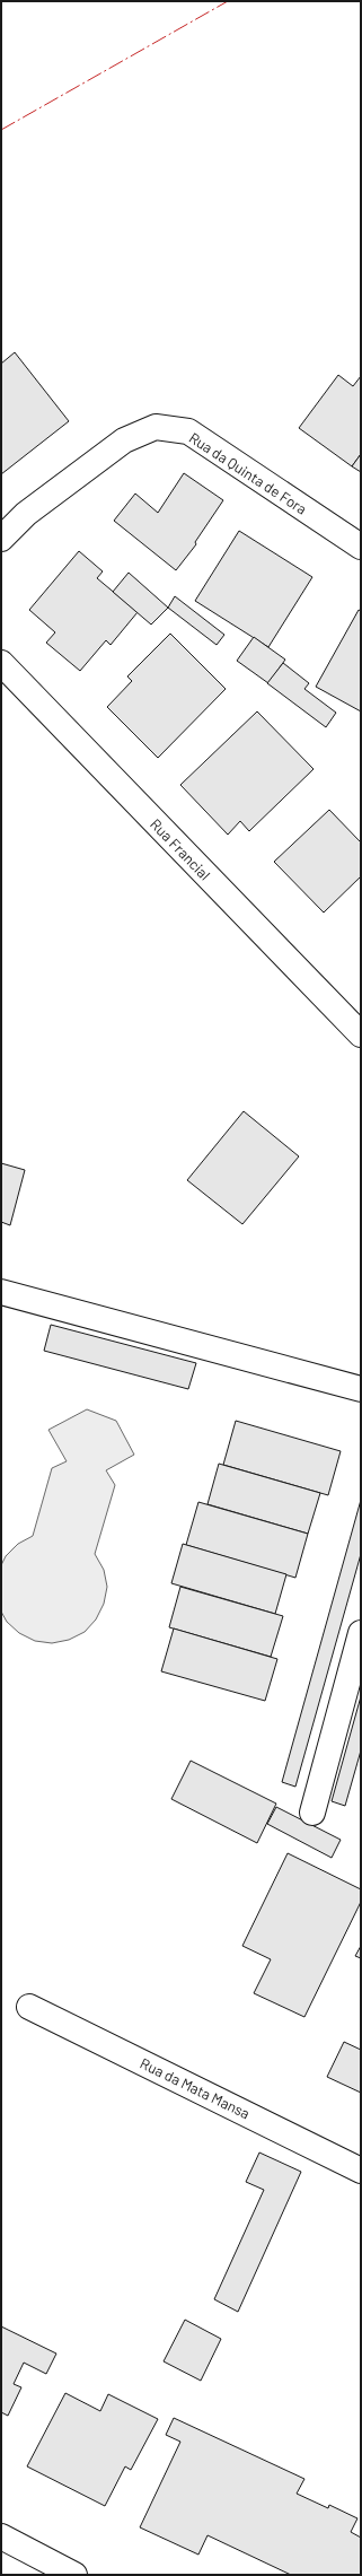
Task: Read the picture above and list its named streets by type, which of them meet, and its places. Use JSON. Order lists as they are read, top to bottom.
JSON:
{
  "streets": {
    "street": ["Rua da Quinta de Fora", "Rua Francial", "Rua da Mata Mansa"]
  }
}
